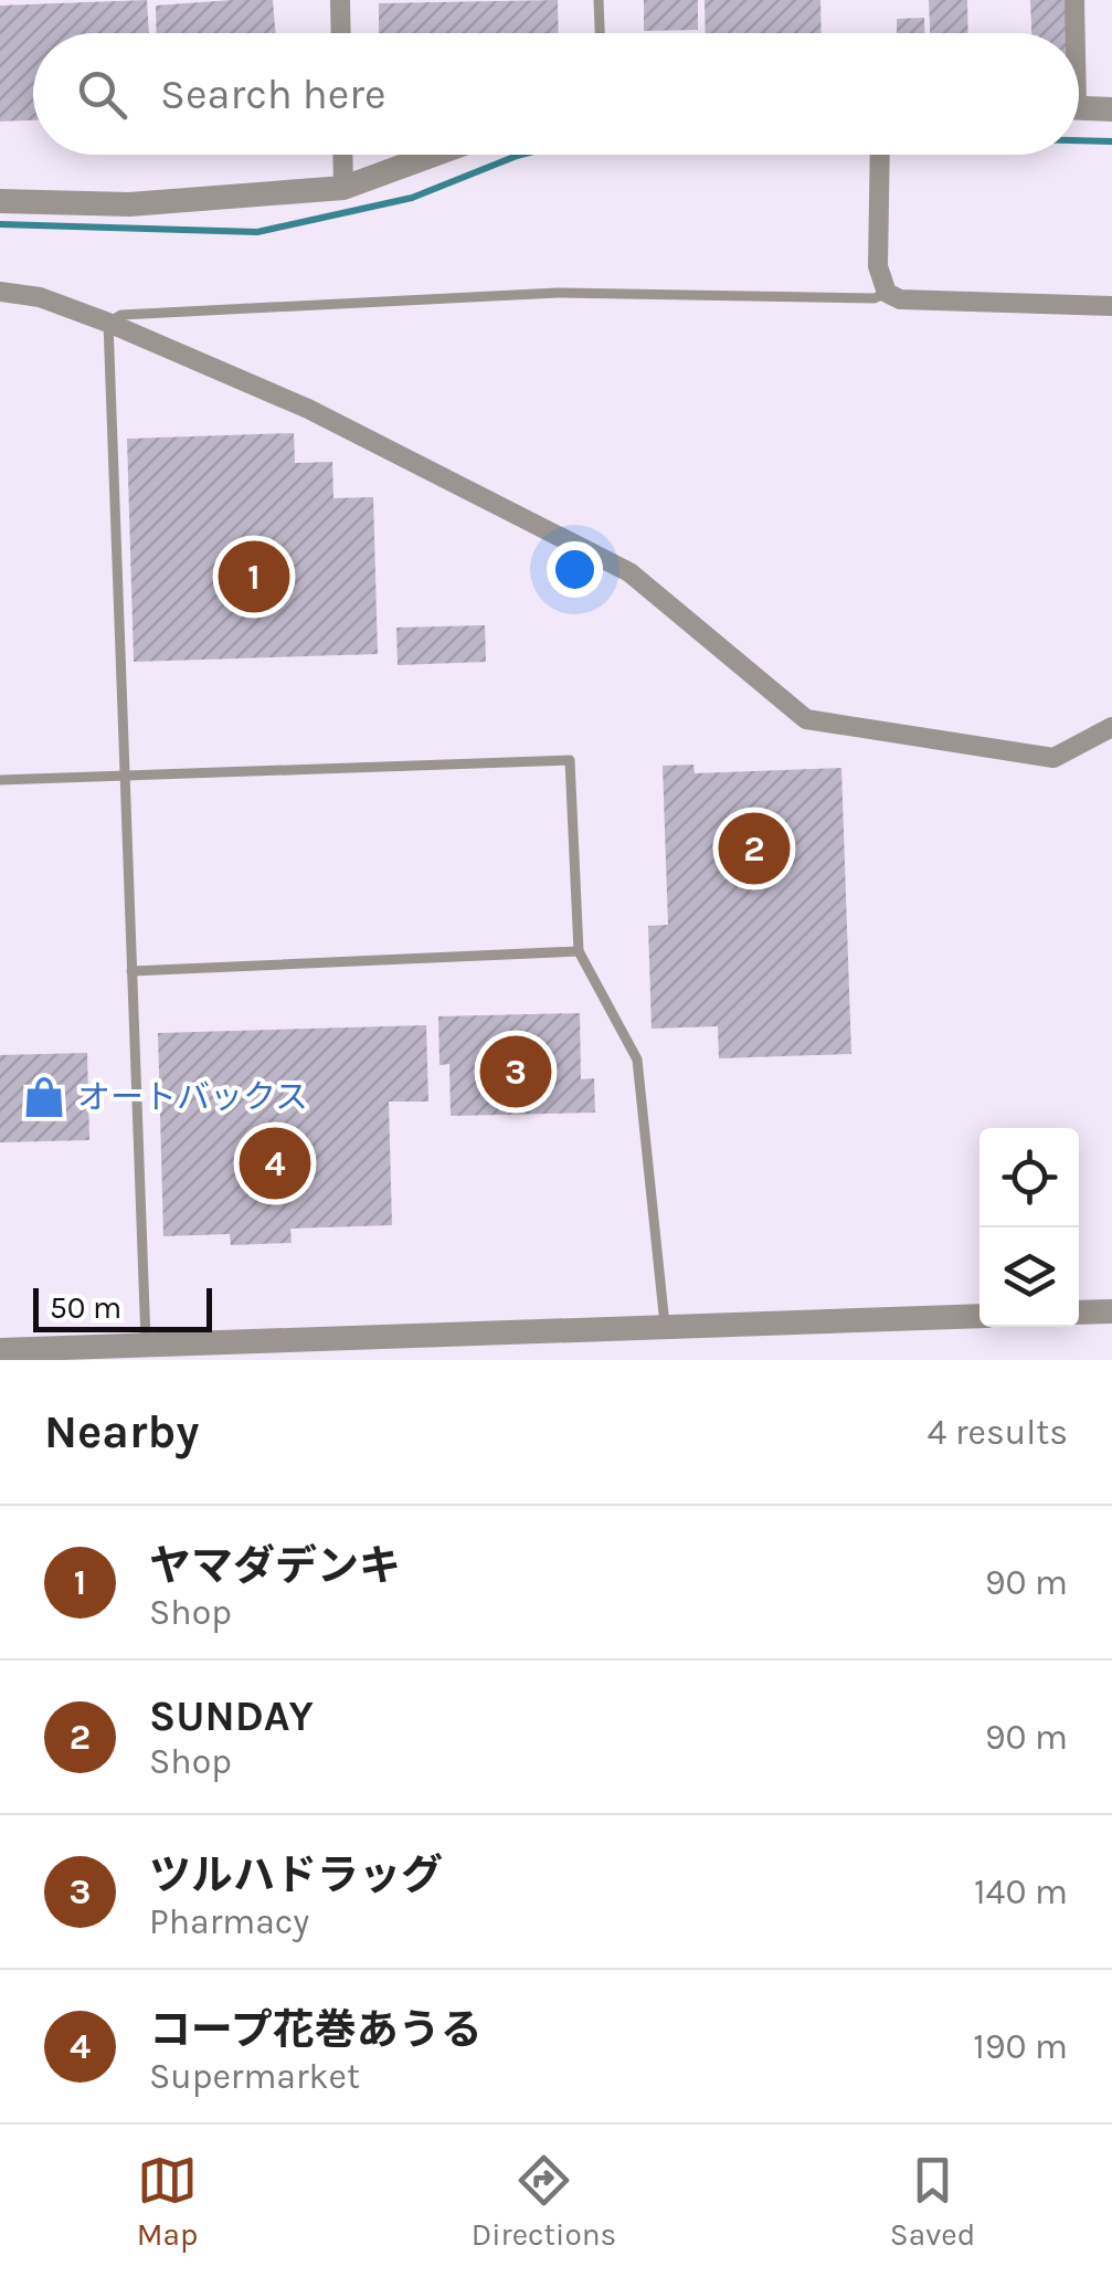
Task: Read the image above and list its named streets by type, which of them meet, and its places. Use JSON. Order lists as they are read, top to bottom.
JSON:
{
  "places": {
    "shop": ["オートバックス"]
  },
  "scale_bar": "50 m",
  "page": {
    "search": "Search here",
    "pins": [
      "1",
      "2",
      "3",
      "4"
    ],
    "scale": "50 m",
    "heading": ["Nearby", "4 results"],
    "list": [
      {
        "mark": "1",
        "name": "ヤマダデンキ",
        "note": "Shop",
        "value": "90 m"
      },
      {
        "mark": "2",
        "name": "SUNDAY",
        "note": "Shop",
        "value": "90 m"
      },
      {
        "mark": "3",
        "name": "ツルハドラッグ",
        "note": "Pharmacy",
        "value": "140 m"
      },
      {
        "mark": "4",
        "name": "コープ花巻あうる",
        "note": "Supermarket",
        "value": "190 m"
      }
    ],
    "nav": ["Map", "Directions", "Saved"]
  }
}
